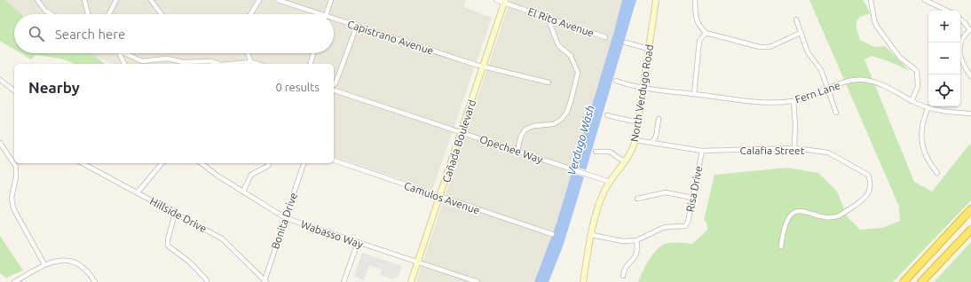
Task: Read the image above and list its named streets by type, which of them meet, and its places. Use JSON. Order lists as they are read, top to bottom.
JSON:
{
  "streets": {
    "main road": ["North Verdugo Road", "Cañada Boulevard"],
    "street": [
      "El Rito Avenue",
      "Capistrano Avenue",
      "Fern Lane",
      "Opechee Way",
      "Calafia Street",
      "Risa Drive",
      "Camulos Avenue",
      "Hillside Drive",
      "Bonita Drive",
      "Wabasso Way"
    ]
  },
  "crossings": [
    ["El Rito Avenue", "Cañada Boulevard"],
    ["Capistrano Avenue", "Cañada Boulevard"],
    ["Fern Lane", "North Verdugo Road"],
    ["North Verdugo Road", "Opechee Way"],
    ["North Verdugo Road", "Calafia Street"],
    ["Cañada Boulevard", "Opechee Way"],
    ["Cañada Boulevard", "Camulos Avenue"],
    ["Cañada Boulevard", "Wabasso Way"],
    ["Calafia Street", "Risa Drive"],
    ["Hillside Drive", "Bonita Drive"],
    ["Bonita Drive", "Wabasso Way"]
  ],
  "water": ["Verdugo Wash"],
  "page": {
    "map_buttons": ["+", "−"],
    "search": "Search here",
    "heading": ["Nearby", "0 results"]
  }
}
